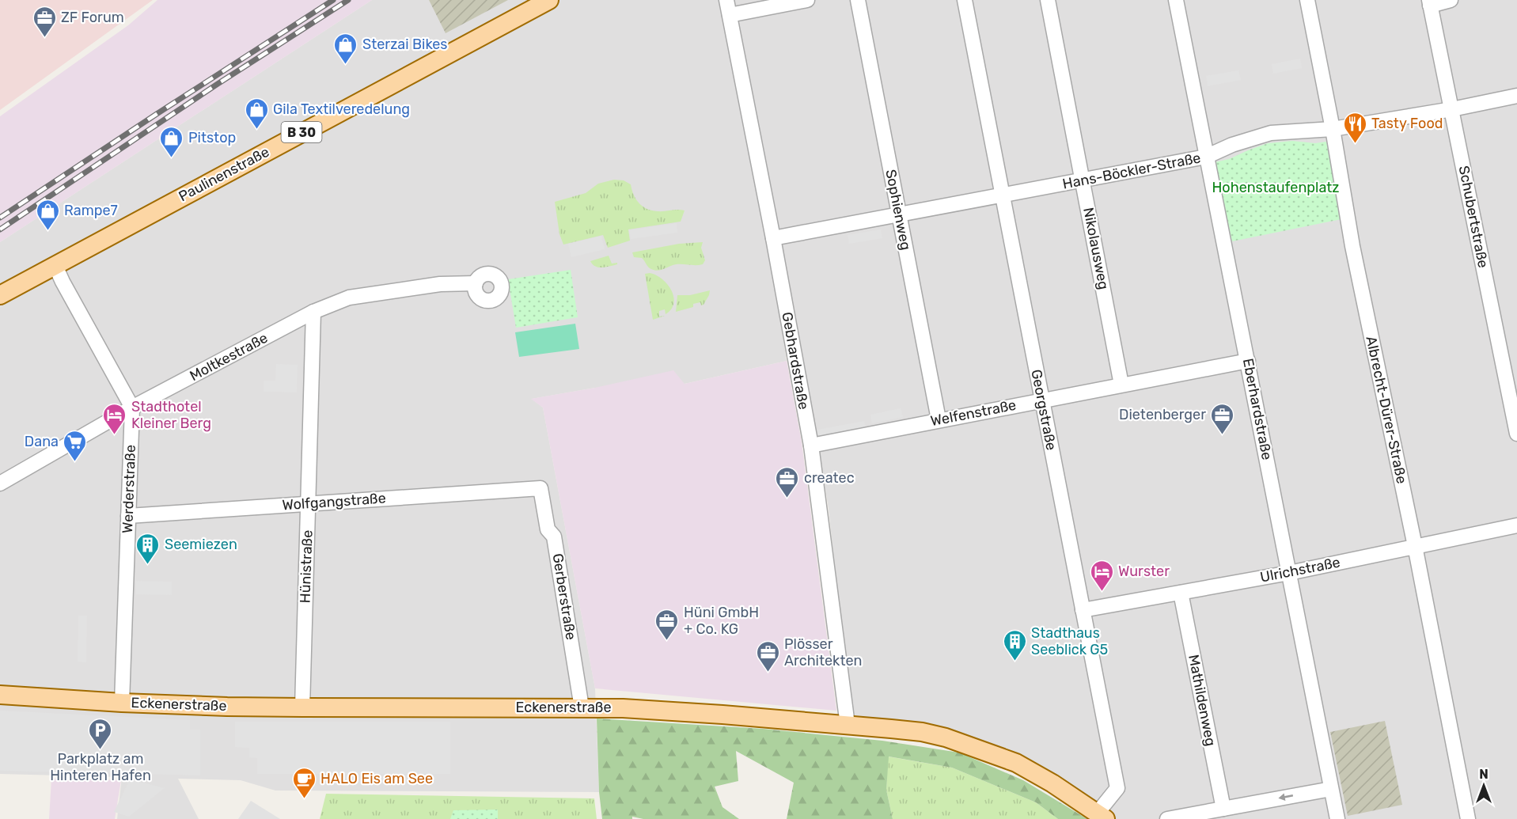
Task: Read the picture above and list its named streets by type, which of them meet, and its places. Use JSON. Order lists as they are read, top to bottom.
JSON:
{
  "streets": {
    "main road": ["B 30", "Paulinenstraße", "Eckenerstraße"],
    "street": [
      "Hans-Böckler-Straße",
      "Sophienweg",
      "Schubertstraße",
      "Nikolausweg",
      "Moltkestraße",
      "Gebhardstraße",
      "Eberhardstraße",
      "Georgstraße",
      "Albrecht-Dürer-Straße",
      "Welfenstraße",
      "Werderstraße",
      "Wolfgangstraße",
      "Hünistraße",
      "Ulrichstraße",
      "Gerberstraße",
      "Mathildenweg"
    ]
  },
  "crossings": [
    ["Hans-Böckler-Straße", "Sophienweg"],
    ["Hans-Böckler-Straße", "Schubertstraße"],
    ["Hans-Böckler-Straße", "Nikolausweg"],
    ["Hans-Böckler-Straße", "Gebhardstraße"],
    ["Hans-Böckler-Straße", "Eberhardstraße"],
    ["Hans-Böckler-Straße", "Georgstraße"],
    ["Hans-Böckler-Straße", "Albrecht-Dürer-Straße"],
    ["Sophienweg", "Welfenstraße"],
    ["Nikolausweg", "Welfenstraße"],
    ["Moltkestraße", "Werderstraße"],
    ["Moltkestraße", "Hünistraße"],
    ["Gebhardstraße", "Welfenstraße"],
    ["Gebhardstraße", "Eckenerstraße"],
    ["Eberhardstraße", "Welfenstraße"],
    ["Eberhardstraße", "Ulrichstraße"],
    ["Georgstraße", "Welfenstraße"],
    ["Georgstraße", "Ulrichstraße"],
    ["Georgstraße", "Eckenerstraße"],
    ["Albrecht-Dürer-Straße", "Ulrichstraße"],
    ["Werderstraße", "Wolfgangstraße"],
    ["Werderstraße", "Eckenerstraße"],
    ["Wolfgangstraße", "Hünistraße"],
    ["Wolfgangstraße", "Gerberstraße"],
    ["Hünistraße", "Eckenerstraße"],
    ["Ulrichstraße", "Mathildenweg"],
    ["Gerberstraße", "Eckenerstraße"]
  ],
  "parks": ["Hohenstaufenplatz"],
  "places": {
    "office": [
      "ZF Forum",
      "Dietenberger",
      "createc",
      "Hüni GmbH + Co. KG",
      "Plösser Architekten"
    ],
    "shop": [
      "Sterzai Bikes",
      "Gila Textilveredelung",
      "Pitstop",
      "Rampe7"
    ],
    "restaurant": ["Tasty Food"],
    "hotel": ["Stadthotel Kleiner Berg", "Wurster"],
    "supermarket": ["Dana"],
    "building": ["Seemiezen", "Stadthaus Seeblick G5"],
    "parking": ["Parkplatz am Hinteren Hafen"],
    "cafe": ["HALO Eis am See"]
  },
  "north": "top"
}
